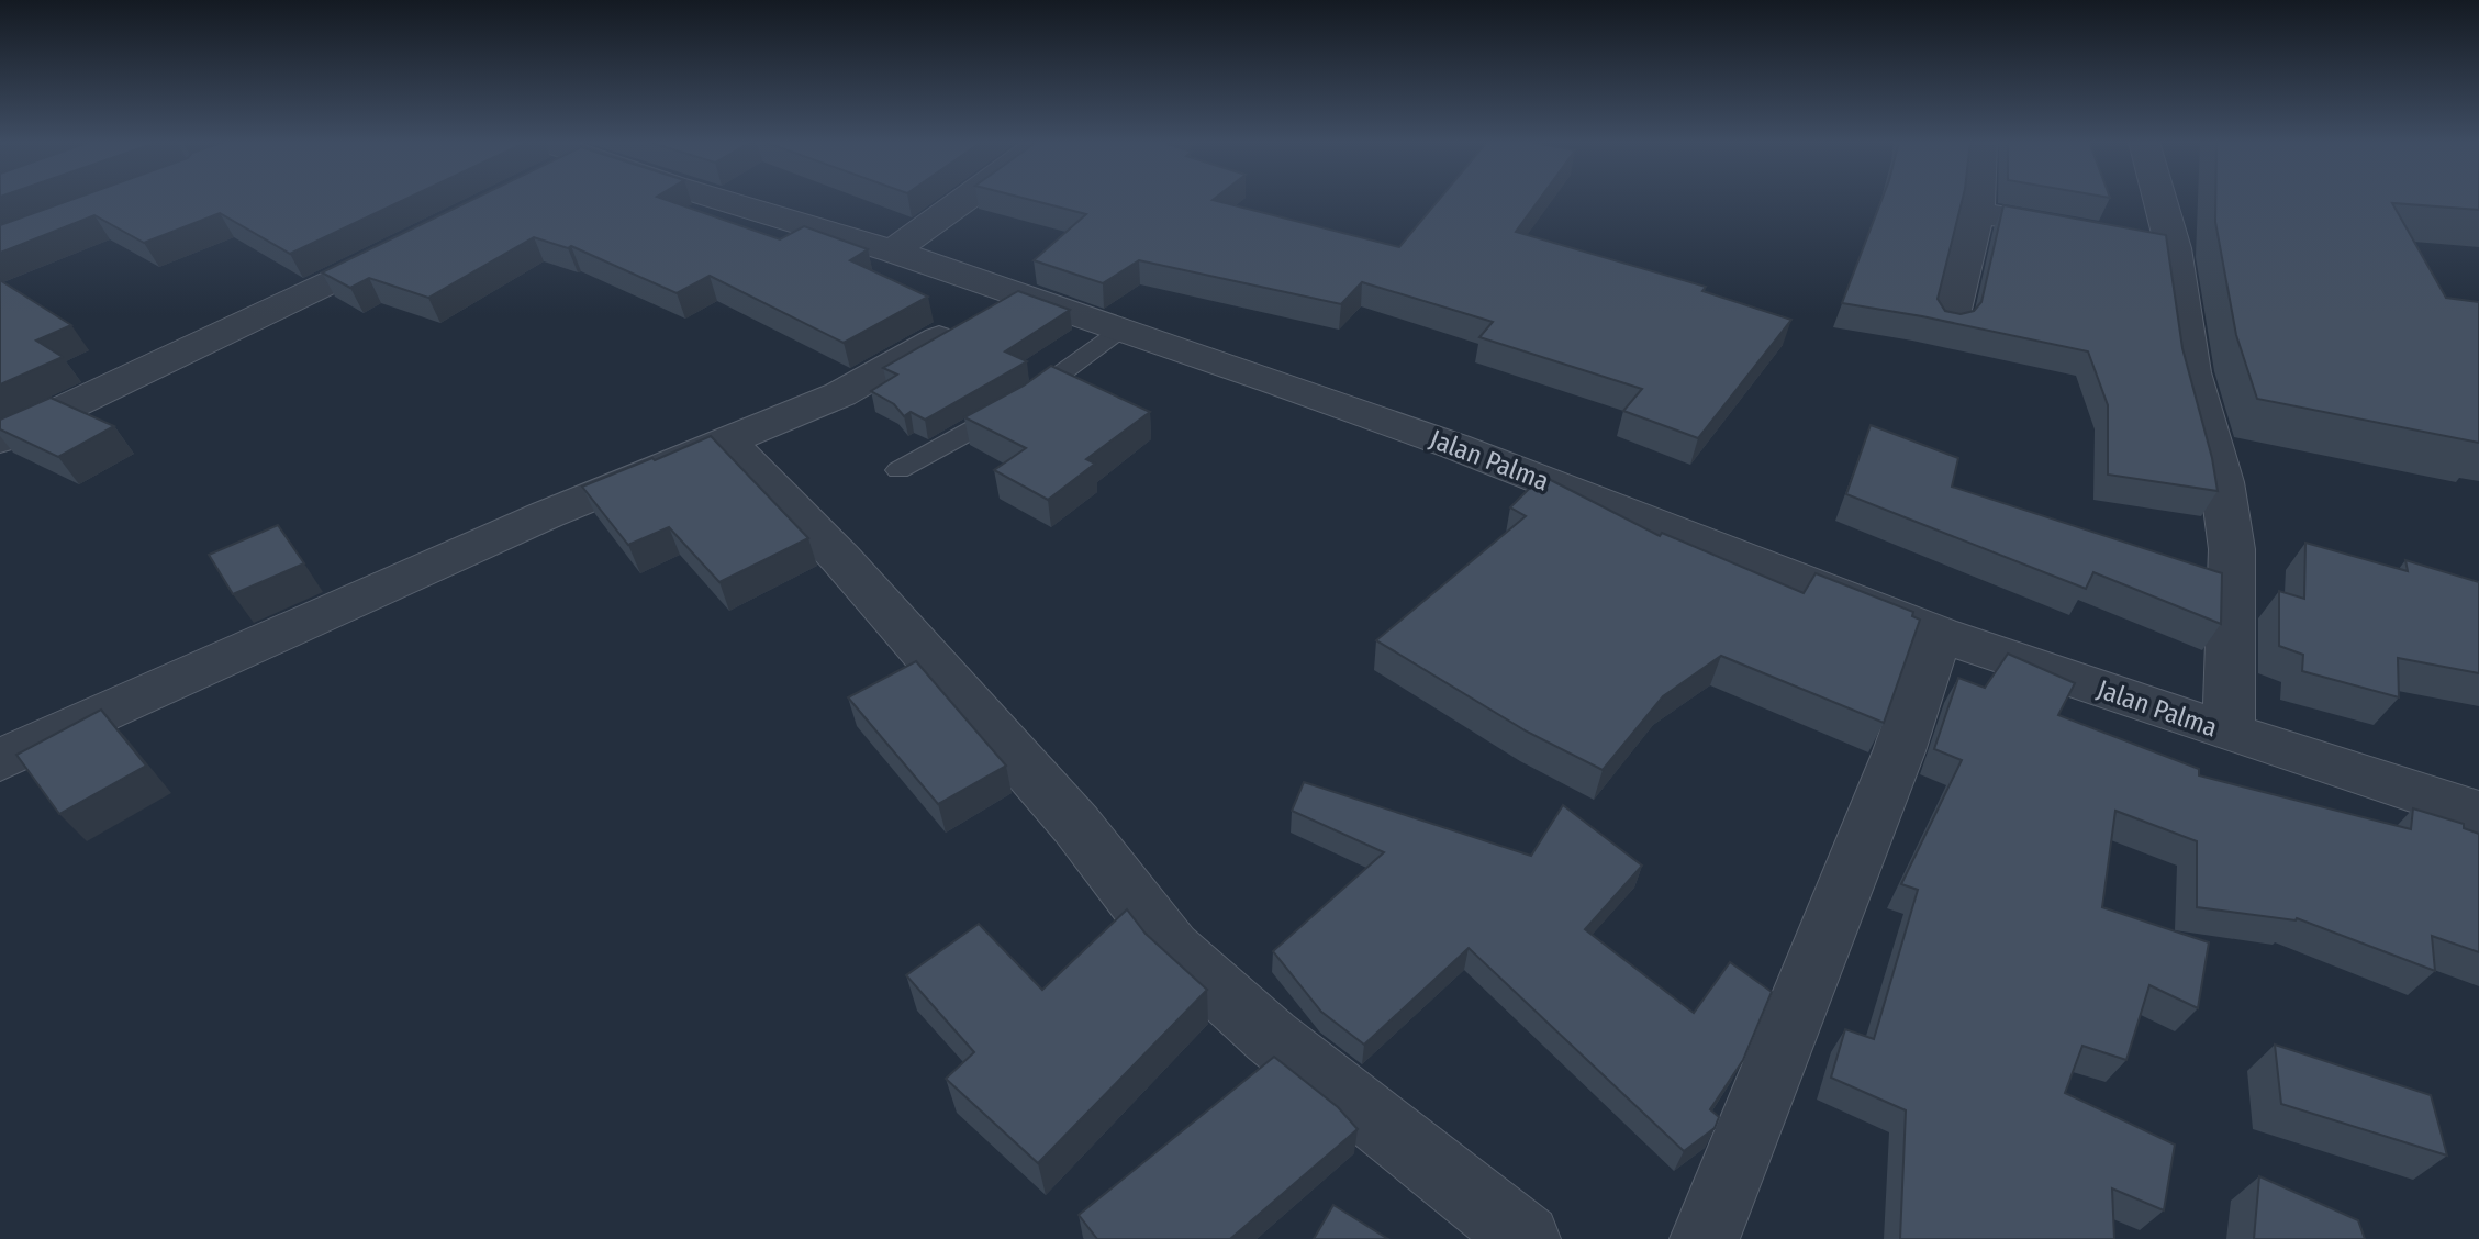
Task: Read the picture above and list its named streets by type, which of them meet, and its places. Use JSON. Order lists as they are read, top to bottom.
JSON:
{
  "streets": {
    "street": ["Jalan Palma"]
  }
}
